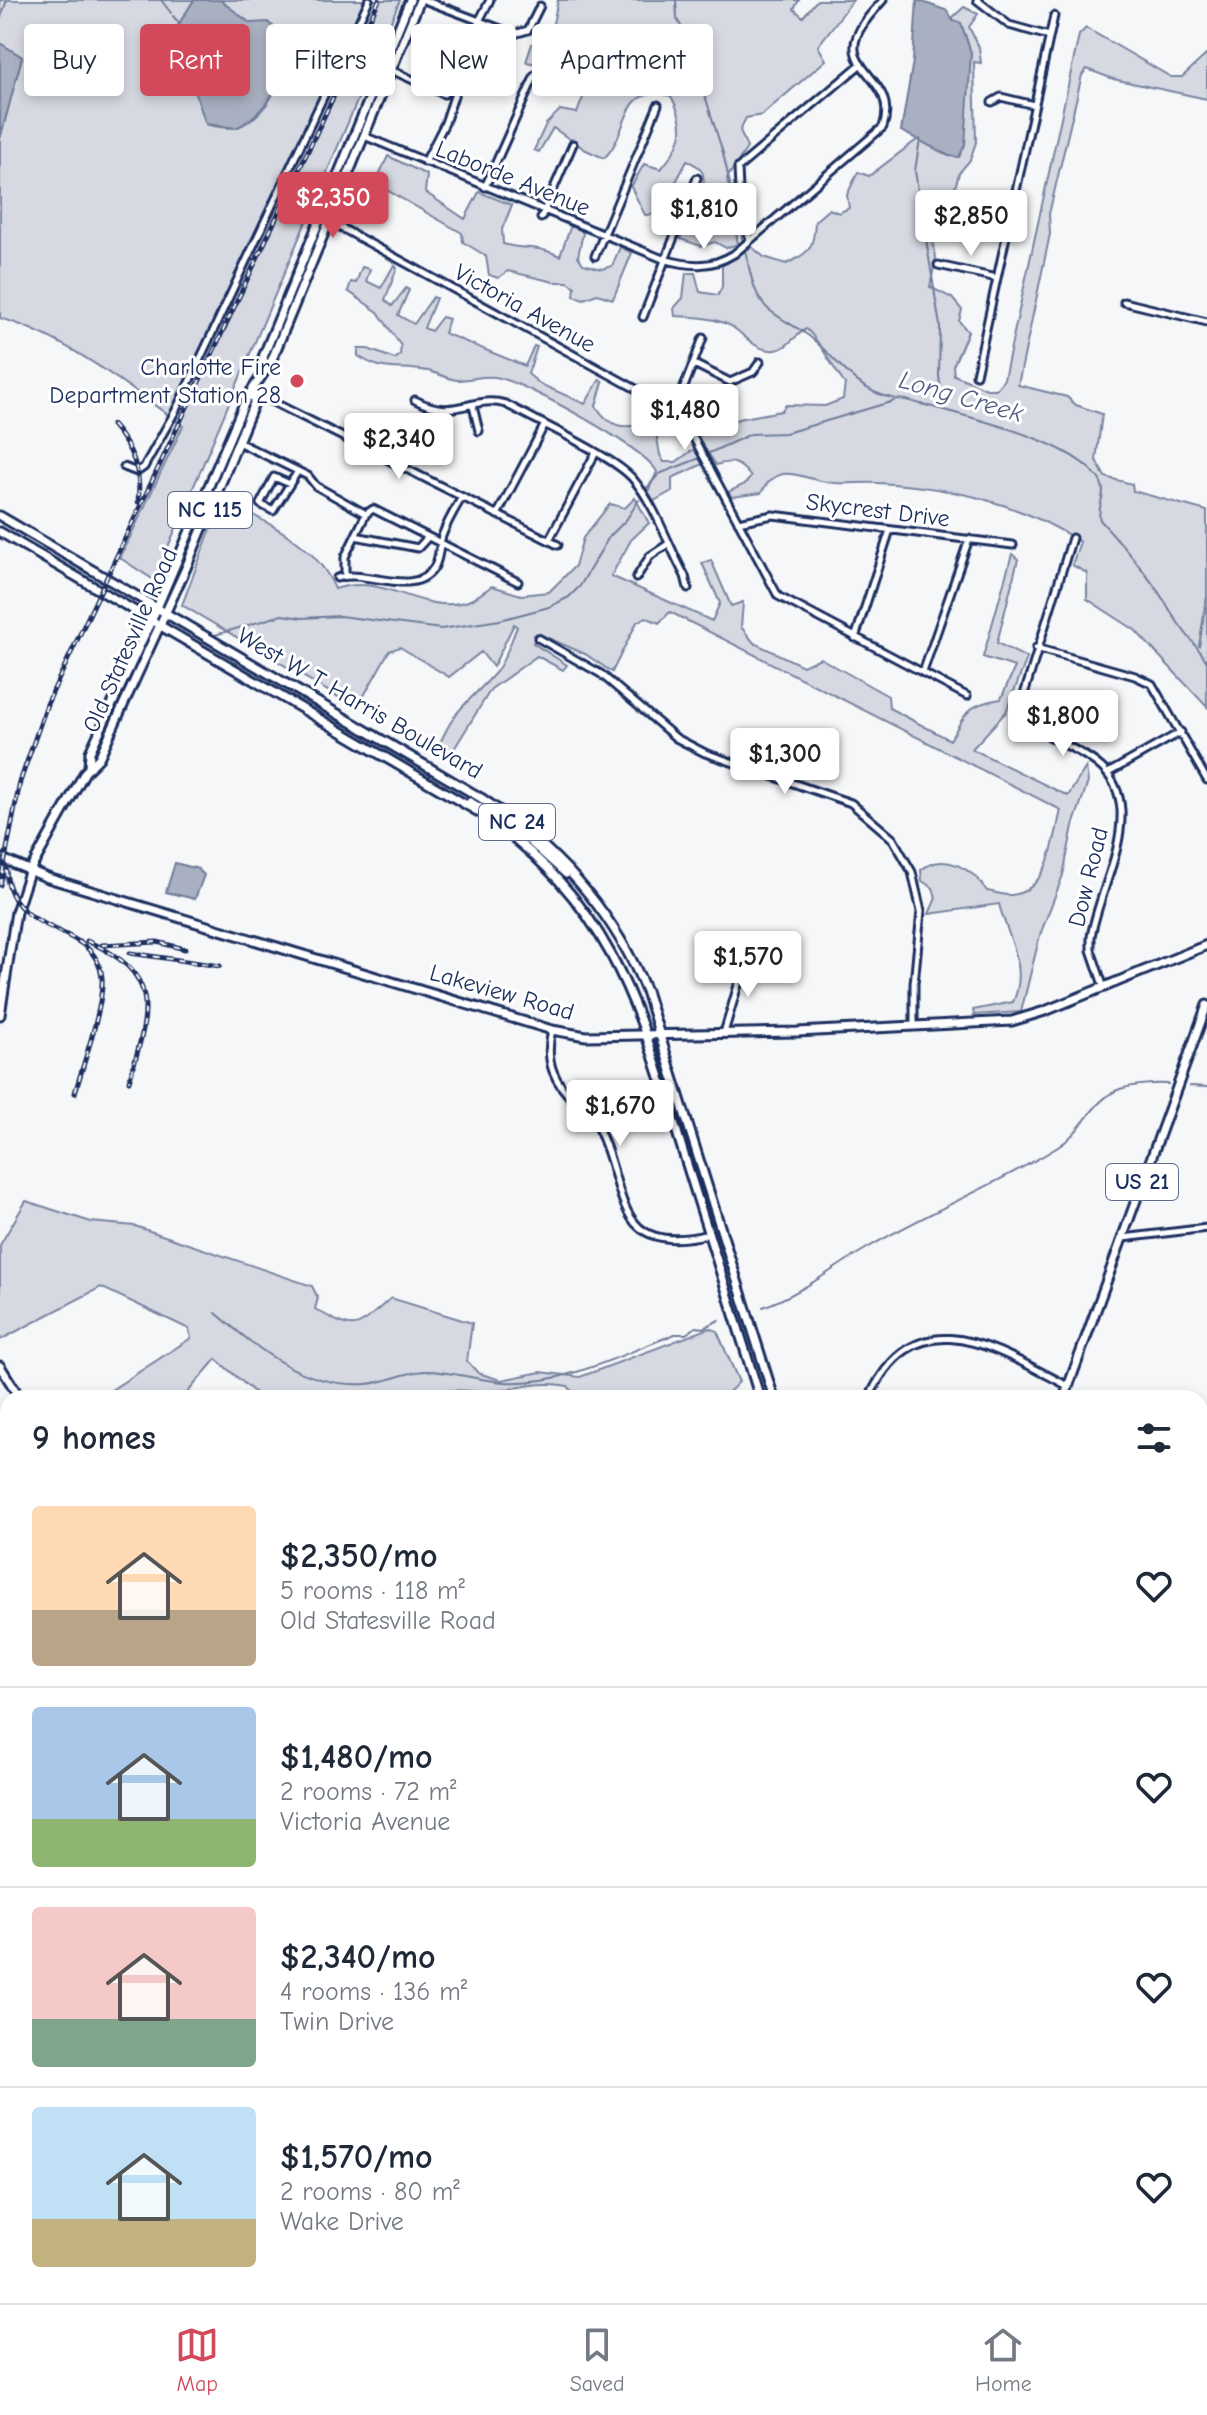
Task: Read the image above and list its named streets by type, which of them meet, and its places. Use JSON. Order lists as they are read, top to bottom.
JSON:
{
  "streets": {
    "main road": [
      "NC 115",
      "Old Statesville Road",
      "West W T Harris Boulevard",
      "NC 24",
      "Lakeview Road",
      "US 21"
    ],
    "street": [
      "Laborde Avenue",
      "Victoria Avenue",
      "Skycrest Drive",
      "Dow Road"
    ]
  },
  "crossings": [
    ["Laborde Avenue", "Old Statesville Road"],
    ["Victoria Avenue", "Skycrest Drive"],
    ["Victoria Avenue", "Old Statesville Road"],
    ["Old Statesville Road", "West W T Harris Boulevard"],
    ["Old Statesville Road", "Lakeview Road"],
    ["West W T Harris Boulevard", "Lakeview Road"],
    ["Dow Road", "Lakeview Road"]
  ],
  "water": ["Long Creek"],
  "places": ["Charlotte Fire Department Station 28"],
  "page": {
    "chip": [
      "Buy",
      "Rent",
      "Filters",
      "New",
      "Apartment"
    ],
    "price": [
      "$2,350",
      "$1,810",
      "$2,850",
      "$1,480",
      "$2,340",
      "$1,800",
      "$1,300",
      "$1,570",
      "$1,670"
    ],
    "heading": "9 homes",
    "list": [
      {
        "name": "$2,350/mo",
        "note": "5 rooms · 118 m² · Old Statesville Road"
      },
      {
        "name": "$1,480/mo",
        "note": "2 rooms · 72 m² · Victoria Avenue"
      },
      {
        "name": "$2,340/mo",
        "note": "4 rooms · 136 m² · Twin Drive"
      },
      {
        "name": "$1,570/mo",
        "note": "2 rooms · 80 m² · Wake Drive"
      }
    ],
    "tabs": ["Map", "Saved", "Home"]
  }
}
